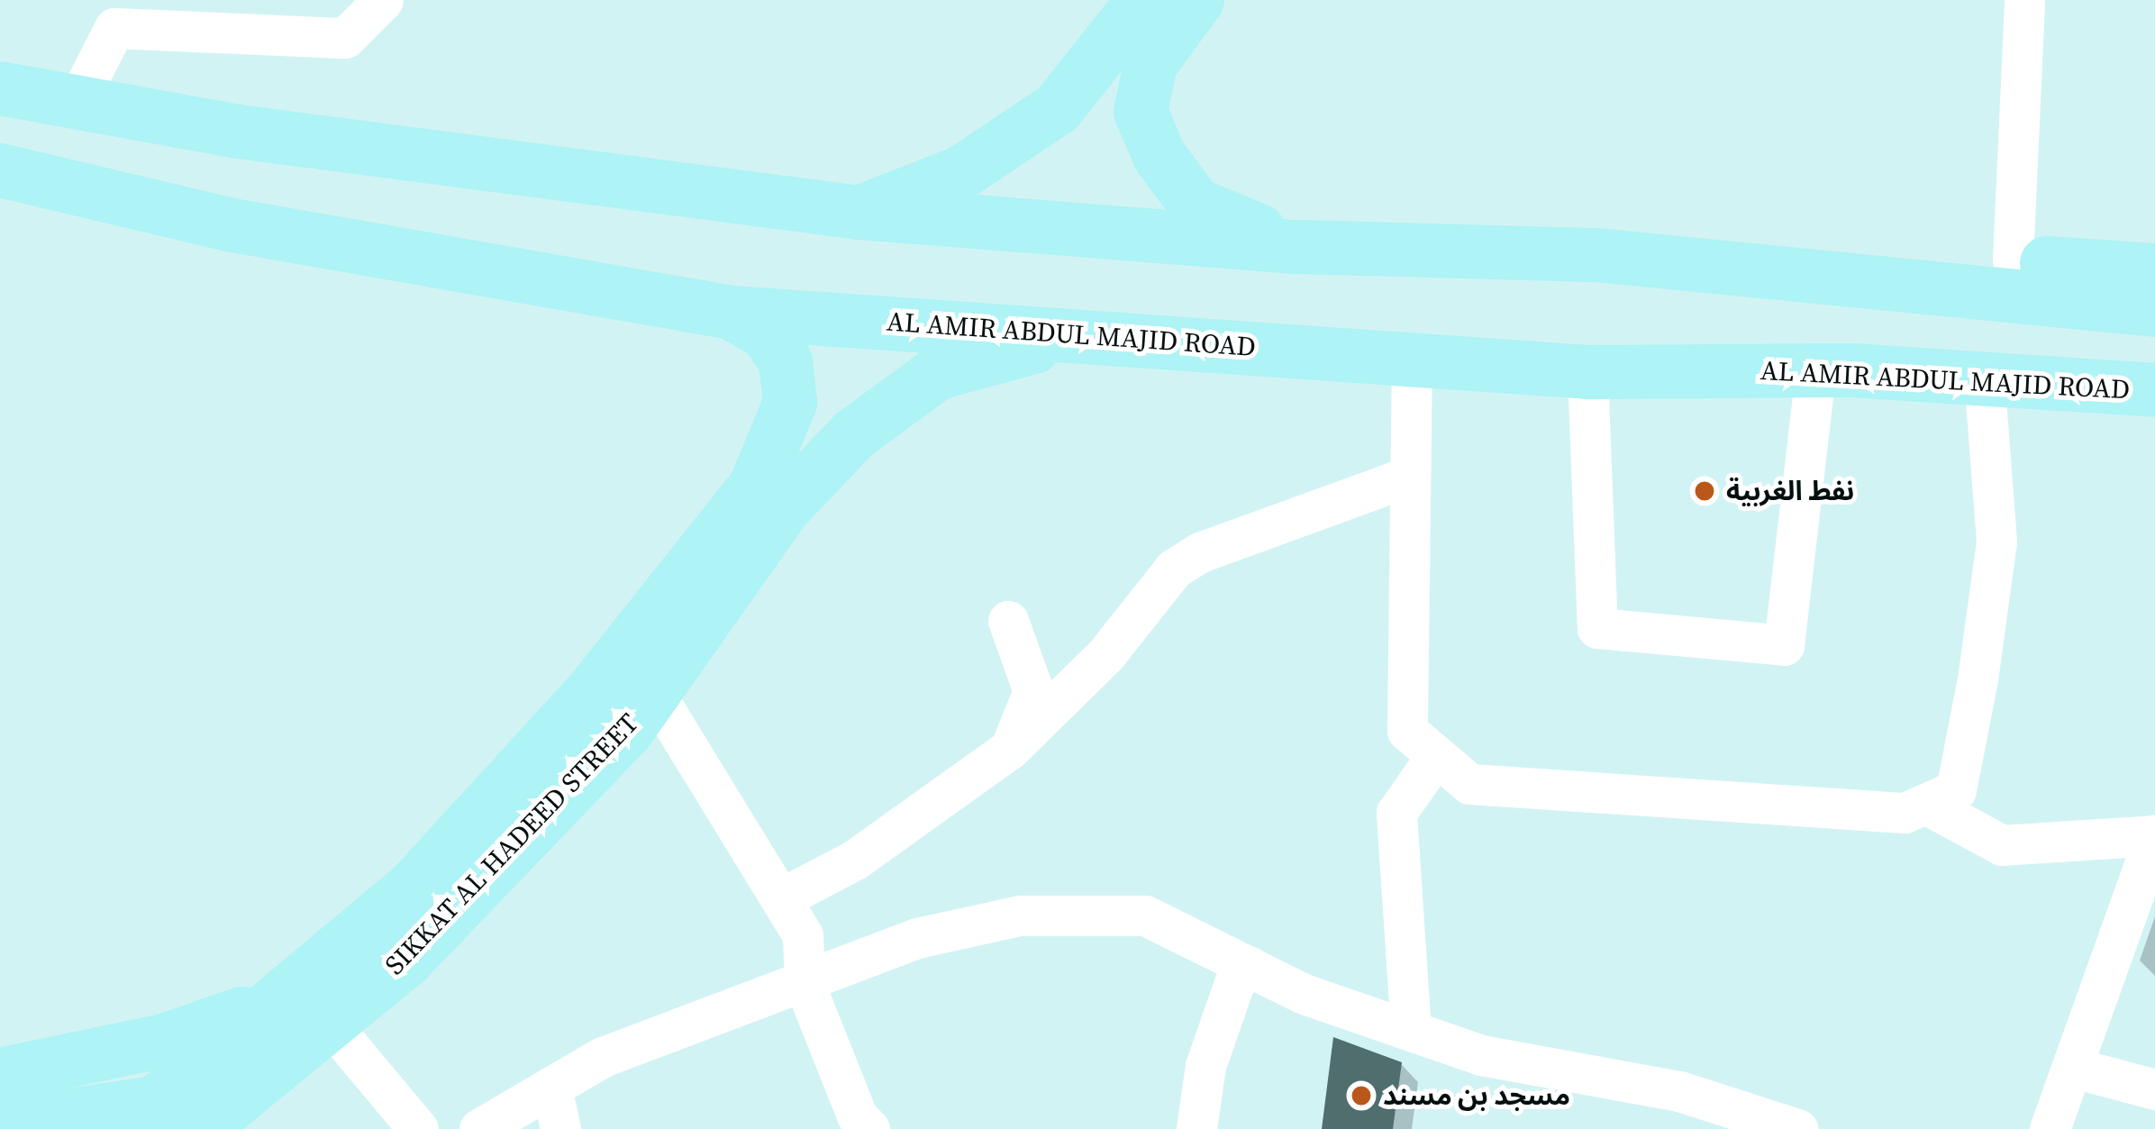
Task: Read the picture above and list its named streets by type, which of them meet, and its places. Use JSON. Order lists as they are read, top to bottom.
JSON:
{
  "streets": {
    "main road": ["AL AMIR ABDUL MAJID ROAD", "SIKKAT AL HADEED STREET"]
  },
  "crossings": [
    ["AL AMIR ABDUL MAJID ROAD", "SIKKAT AL HADEED STREET"]
  ],
  "places": ["نفط الغربية", "مسجد بن مسند"]
}
